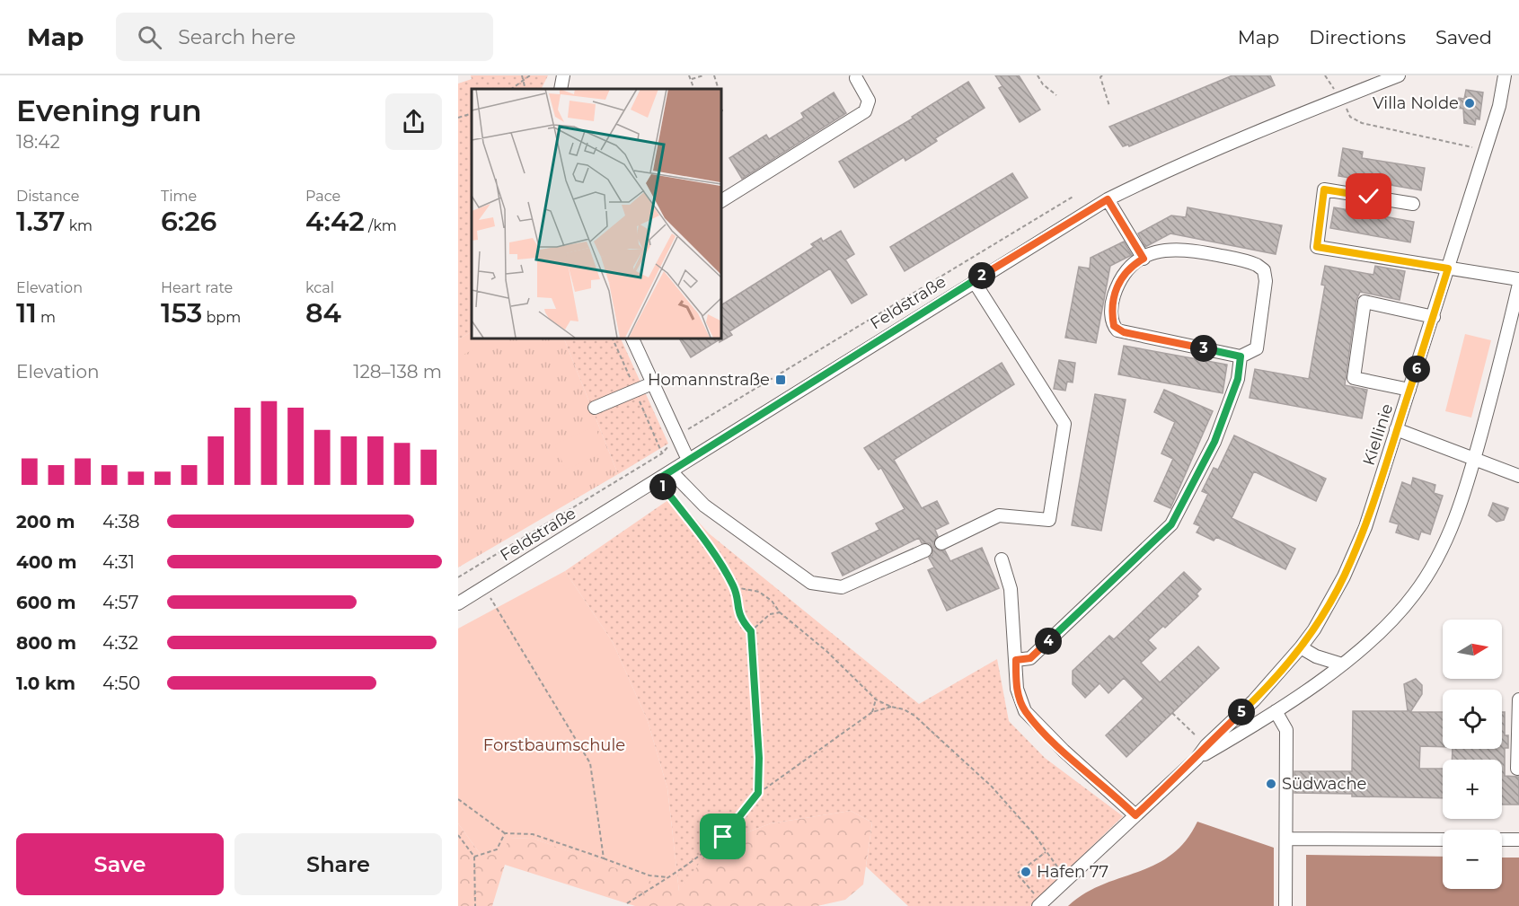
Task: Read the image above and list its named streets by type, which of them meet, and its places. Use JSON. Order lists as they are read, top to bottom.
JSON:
{
  "streets": {
    "street": ["Feldstraße", "Kiellinie"]
  },
  "parks": ["Forstbaumschule"],
  "places": {
    "other": ["Villa Nolde", "Südwache", "Hafen 77"],
    "transit": ["Homannstraße"]
  },
  "north": "right",
  "page": {
    "header": "Map",
    "search": "Search here",
    "nav": ["Map", "Directions", "Saved"],
    "heading": ["Evening run", "18:42"],
    "stats": [
      ["Distance", "1.37 km"],
      ["Time", "6:26"],
      ["Pace", "4:42 /km"],
      ["Elevation", "11 m"],
      ["Heart rate", "153 bpm"],
      ["kcal", "84"]
    ],
    "pins": [
      "2",
      "3",
      "6",
      "1",
      "4",
      "5"
    ],
    "chart": ["Elevation", "128–138 m"],
    "list": [
      {
        "name": "200 m",
        "note": "4:38"
      },
      {
        "name": "400 m",
        "note": "4:31"
      },
      {
        "name": "600 m",
        "note": "4:57"
      },
      {
        "name": "800 m",
        "note": "4:32"
      },
      {
        "name": "1.0 km",
        "note": "4:50"
      }
    ],
    "map_buttons": ["+", "−"],
    "buttons": ["Save", "Share"]
  }
}
